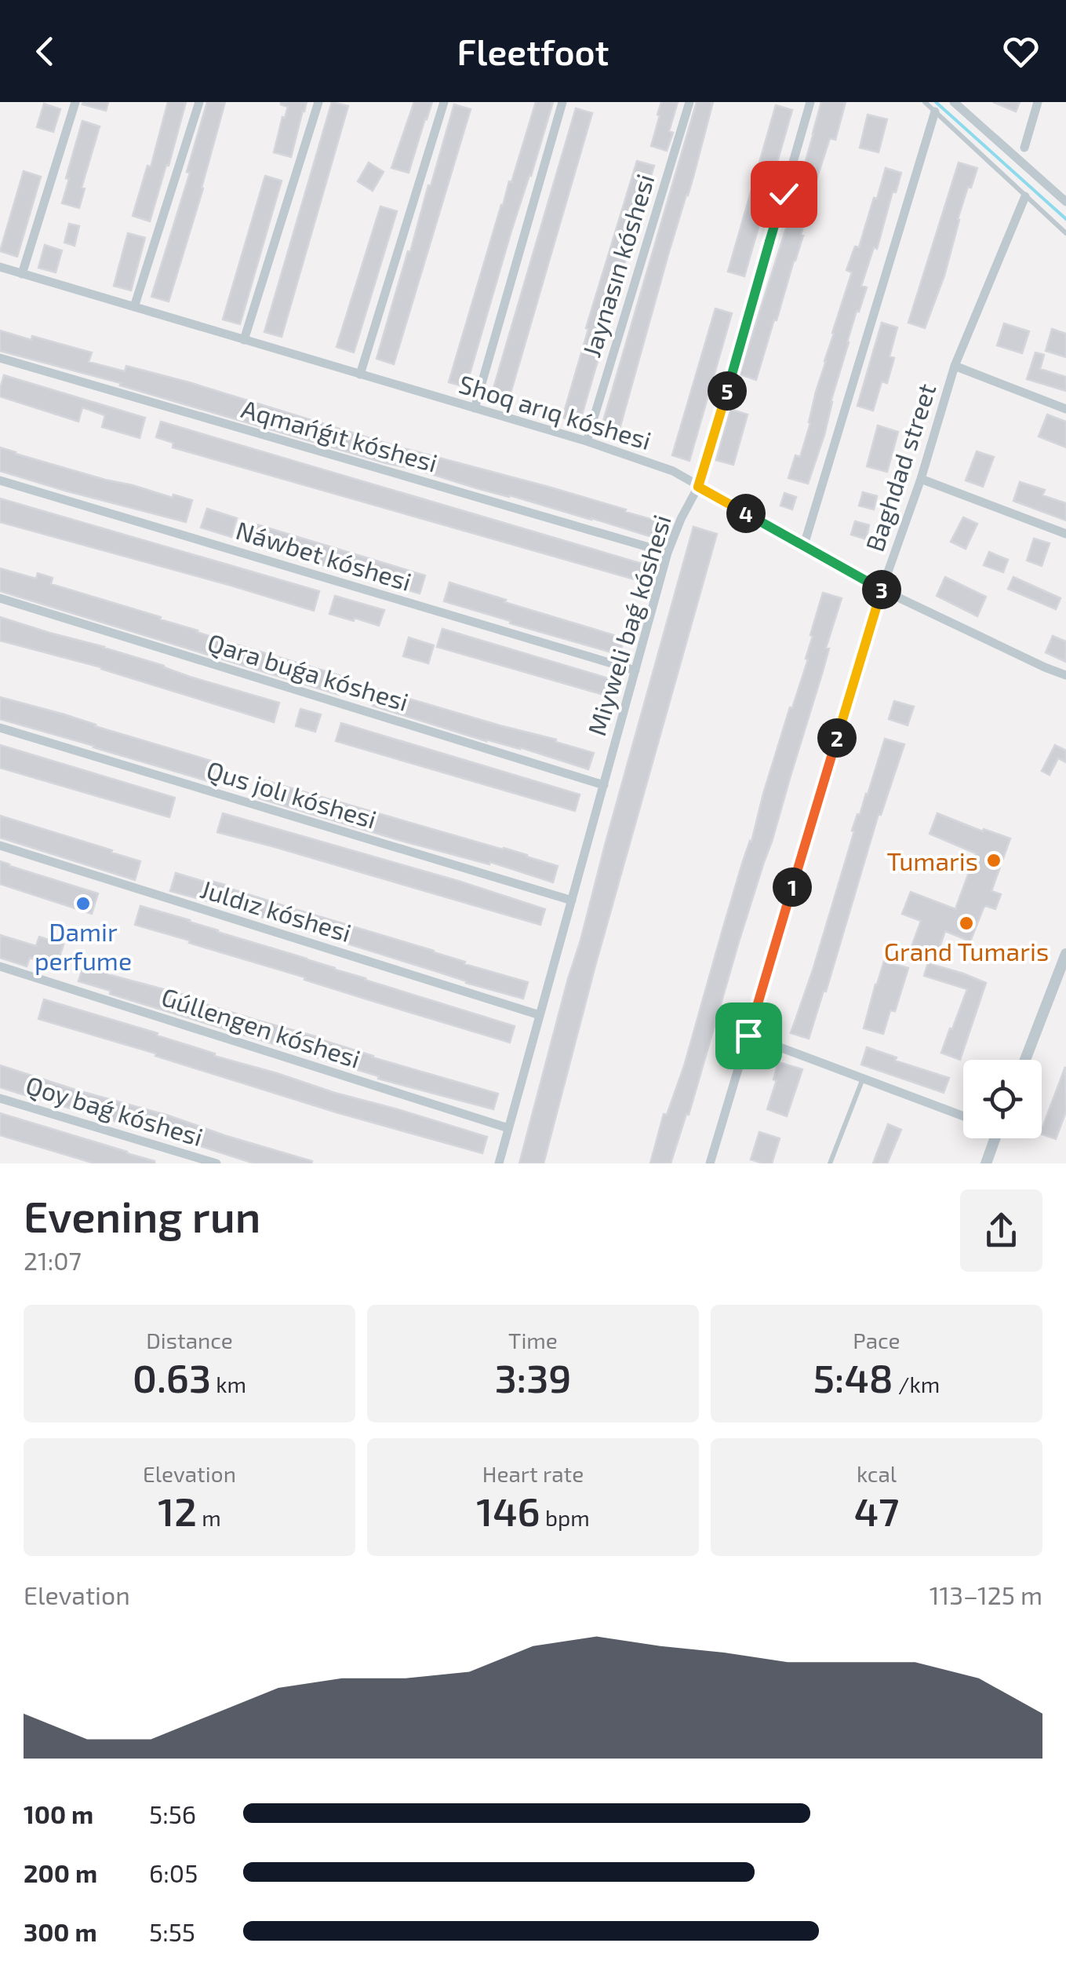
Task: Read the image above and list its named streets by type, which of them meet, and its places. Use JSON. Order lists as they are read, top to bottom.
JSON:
{
  "streets": {
    "street": [
      "Jaynasın kóshesi",
      "Shoq arıq kóshesi",
      "Aqmańǵıt kóshesi",
      "Baghdad street",
      "Náwbet kóshesi",
      "Miyweli baǵ kóshesi",
      "Qara buǵa kóshesi",
      "Qus jolı kóshesi",
      "Juldız kóshesi",
      "Gúllengen kóshesi",
      "Qoy baǵ kóshesi"
    ]
  },
  "crossings": [
    ["Jaynasın kóshesi", "Shoq arıq kóshesi"],
    ["Shoq arıq kóshesi", "Baghdad street"],
    ["Shoq arıq kóshesi", "Miyweli baǵ kóshesi"],
    ["Aqmańǵıt kóshesi", "Miyweli baǵ kóshesi"],
    ["Náwbet kóshesi", "Miyweli baǵ kóshesi"],
    ["Miyweli baǵ kóshesi", "Qara buǵa kóshesi"],
    ["Miyweli baǵ kóshesi", "Qus jolı kóshesi"],
    ["Miyweli baǵ kóshesi", "Juldız kóshesi"],
    ["Miyweli baǵ kóshesi", "Gúllengen kóshesi"]
  ],
  "places": ["Tumaris", "Damir perfume", "Grand Tumaris"],
  "page": {
    "header": "Fleetfoot",
    "pins": [
      "5",
      "4",
      "3",
      "2",
      "1"
    ],
    "heading": ["Evening run", "21:07"],
    "stats": [
      ["Distance", "0.63 km"],
      ["Time", "3:39"],
      ["Pace", "5:48 /km"],
      ["Elevation", "12 m"],
      ["Heart rate", "146 bpm"],
      ["kcal", "47"]
    ],
    "chart": ["Elevation", "113–125 m"],
    "list": [
      {
        "name": "100 m",
        "note": "5:56"
      },
      {
        "name": "200 m",
        "note": "6:05"
      },
      {
        "name": "300 m",
        "note": "5:55"
      }
    ]
  }
}
